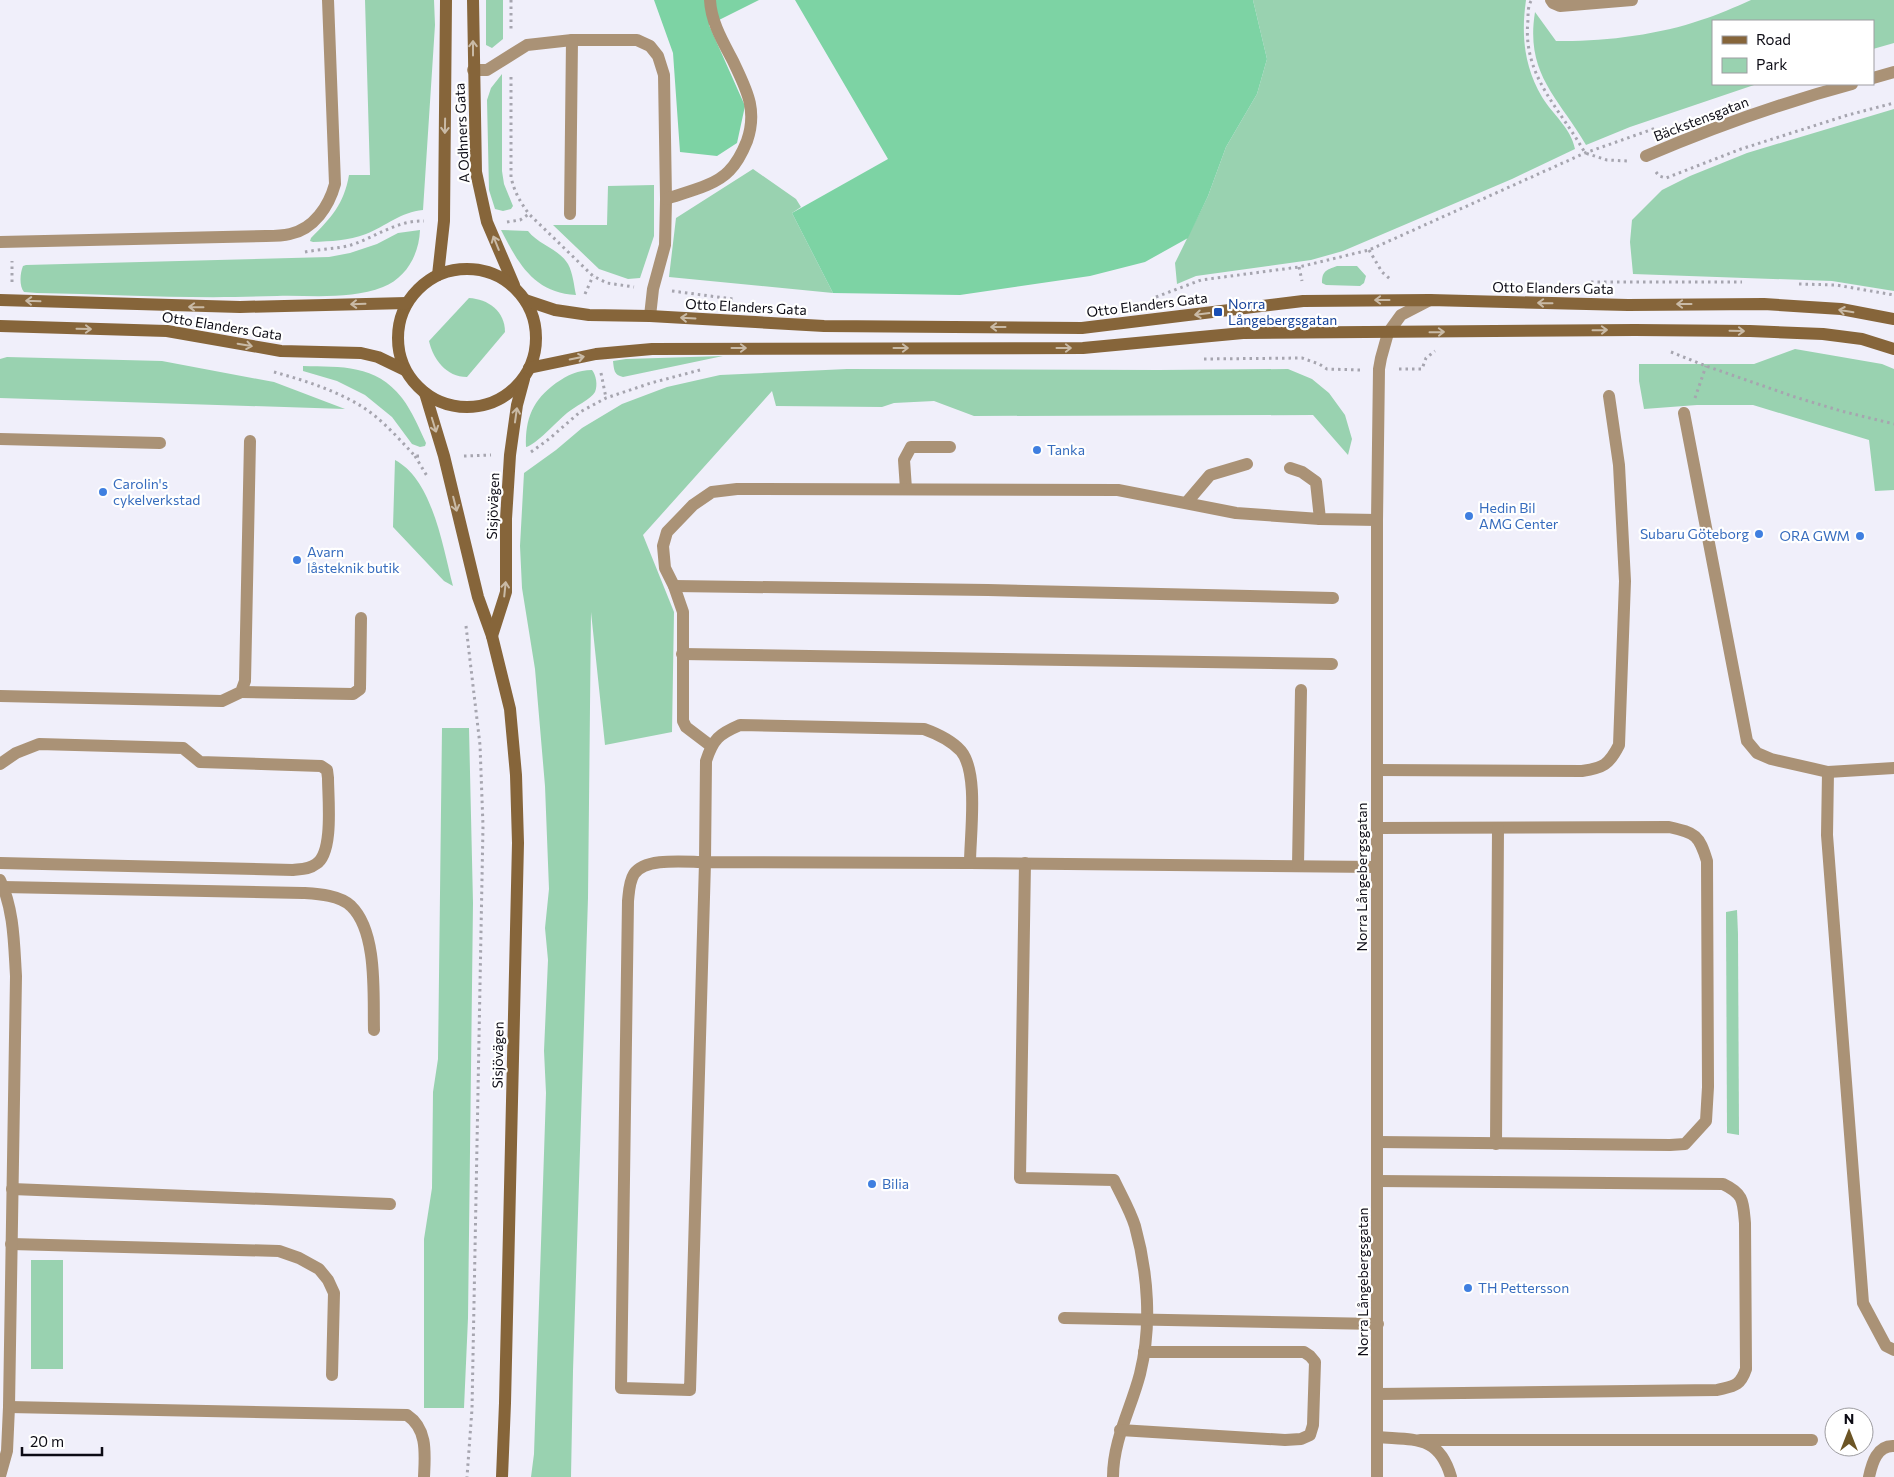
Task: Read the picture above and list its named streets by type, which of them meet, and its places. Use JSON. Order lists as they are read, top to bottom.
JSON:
{
  "streets": {
    "street": [
      "Bäckstensgatan",
      "A Odhners Gata",
      "Otto Elanders Gata",
      "Sisjövägen",
      "Norra Långebergsgatan"
    ]
  },
  "crossings": [
    ["A Odhners Gata", "Otto Elanders Gata"],
    ["A Odhners Gata", "Sisjövägen"],
    ["Otto Elanders Gata", "Sisjövägen"],
    ["Otto Elanders Gata", "Norra Långebergsgatan"]
  ],
  "places": {
    "transit": ["Norra Långebergsgatan"],
    "other": [
      "Tanka",
      "Carolin's cykelverkstad",
      "Hedin Bil AMG Center",
      "Subaru Göteborg",
      "ORA GWM",
      "Avarn låsteknik butik",
      "Bilia",
      "TH Pettersson"
    ]
  },
  "legend": ["Road", "Park"],
  "scale_bar": "20 m",
  "north": "top"
}
